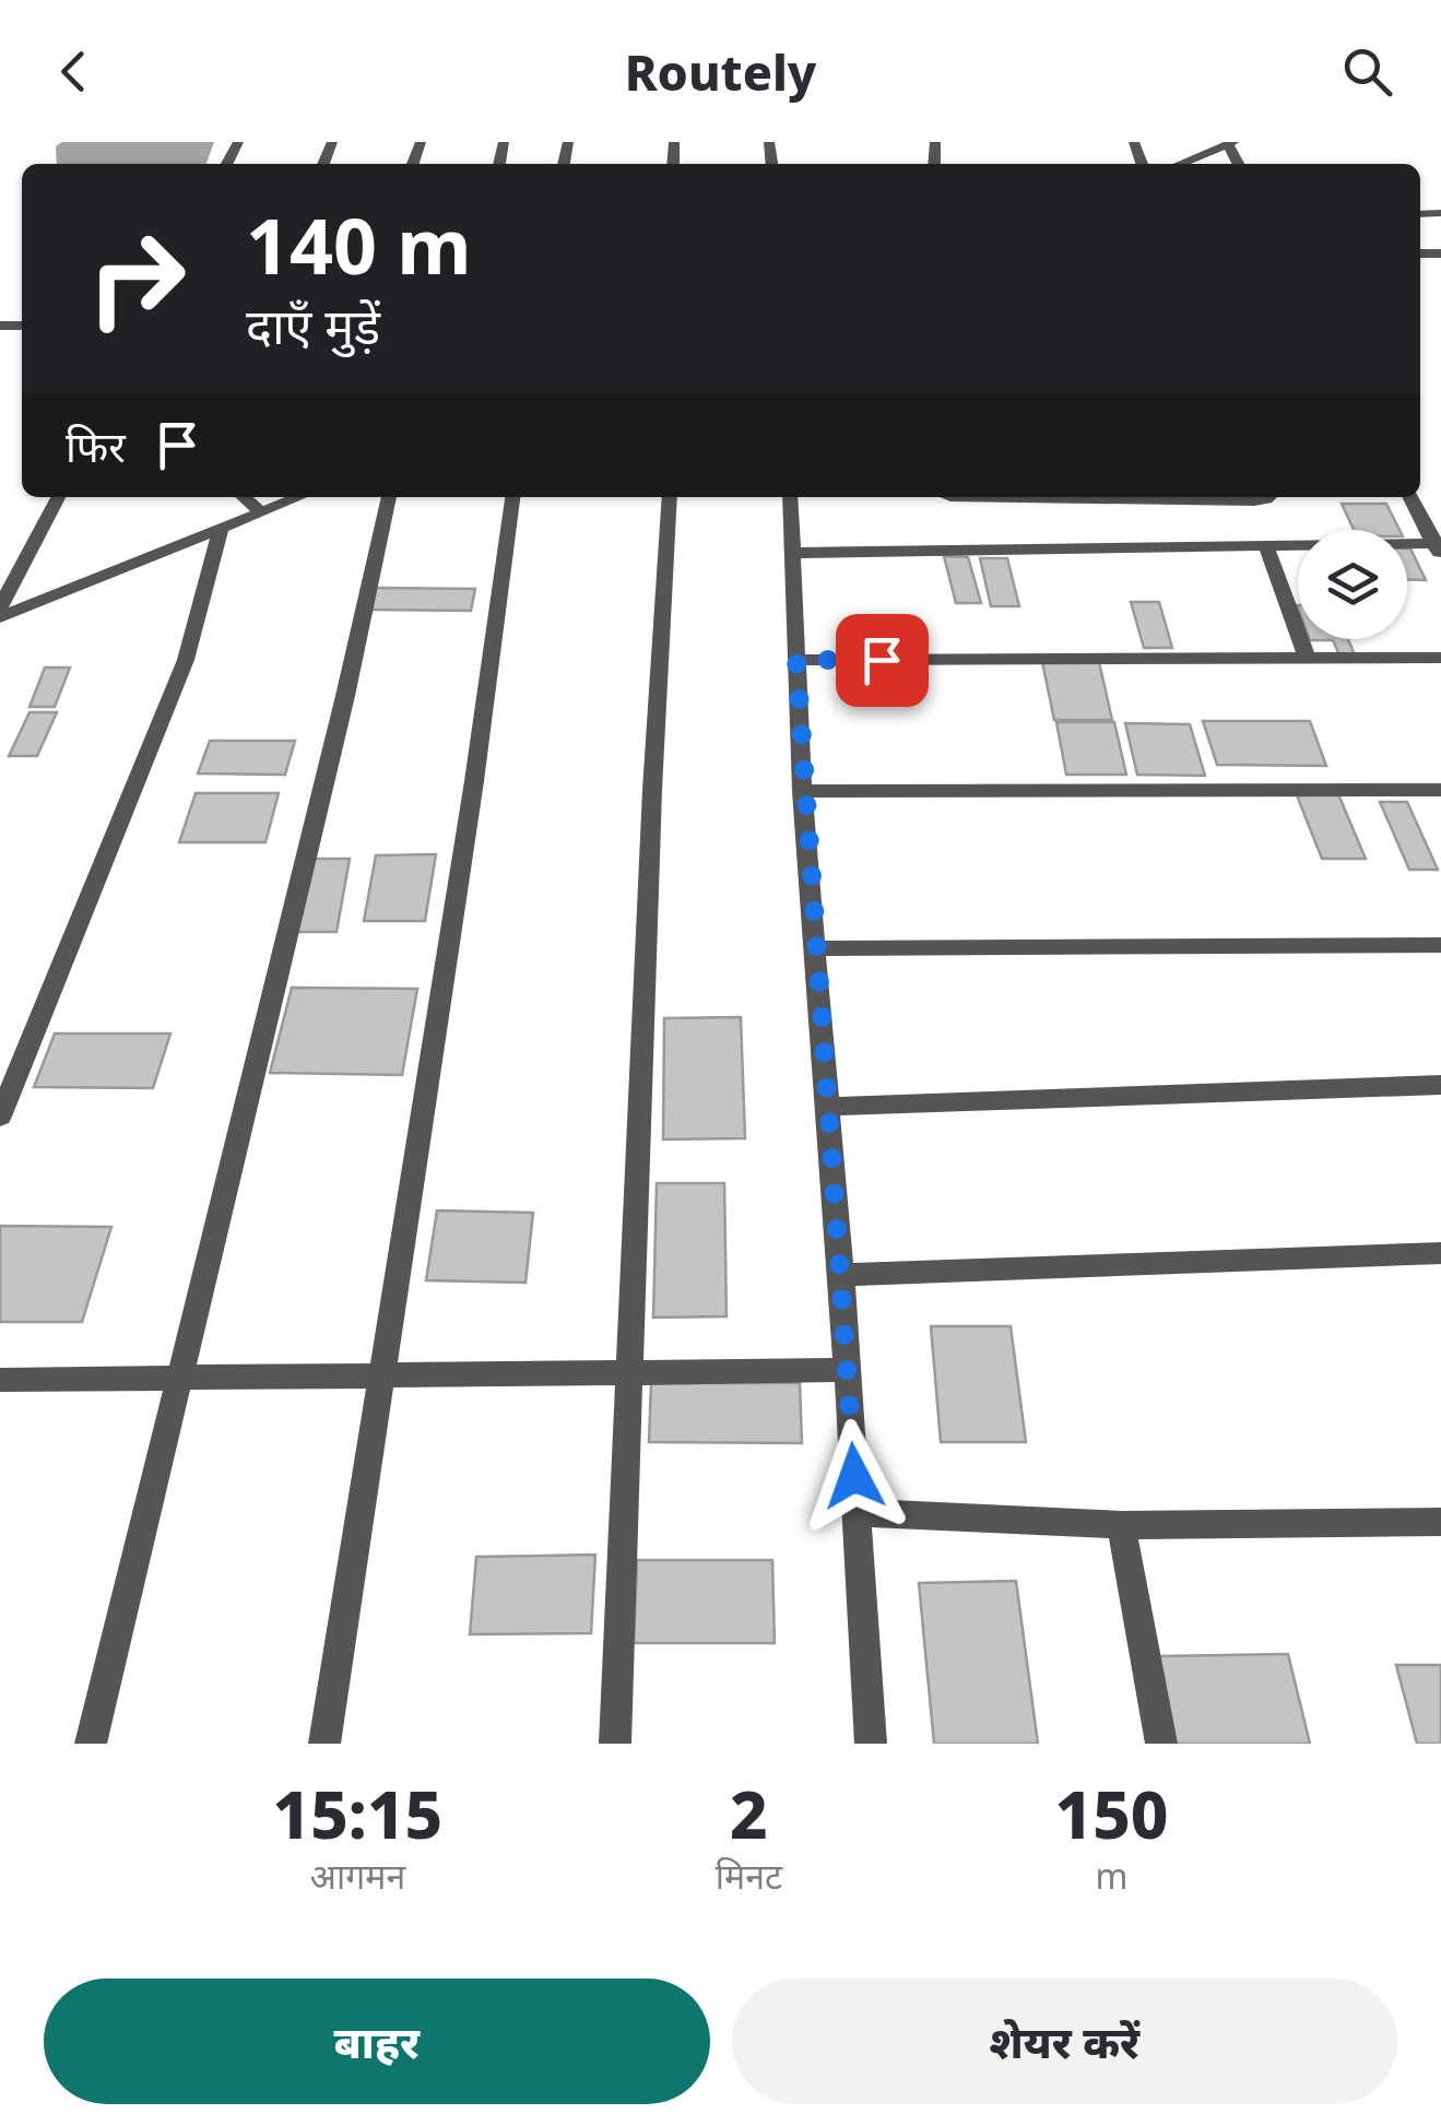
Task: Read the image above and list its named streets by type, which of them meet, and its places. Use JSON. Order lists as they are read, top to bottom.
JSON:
{
  "page": {
    "header": "Routely",
    "turn": ["140 m", "दाएँ मुड़ें"],
    "then": "फिर",
    "eta": [
      "15:15",
      "आगमन",
      "2",
      "मिनट",
      "150",
      "m"
    ],
    "buttons": ["बाहर", "शेयर करें"]
  }
}
